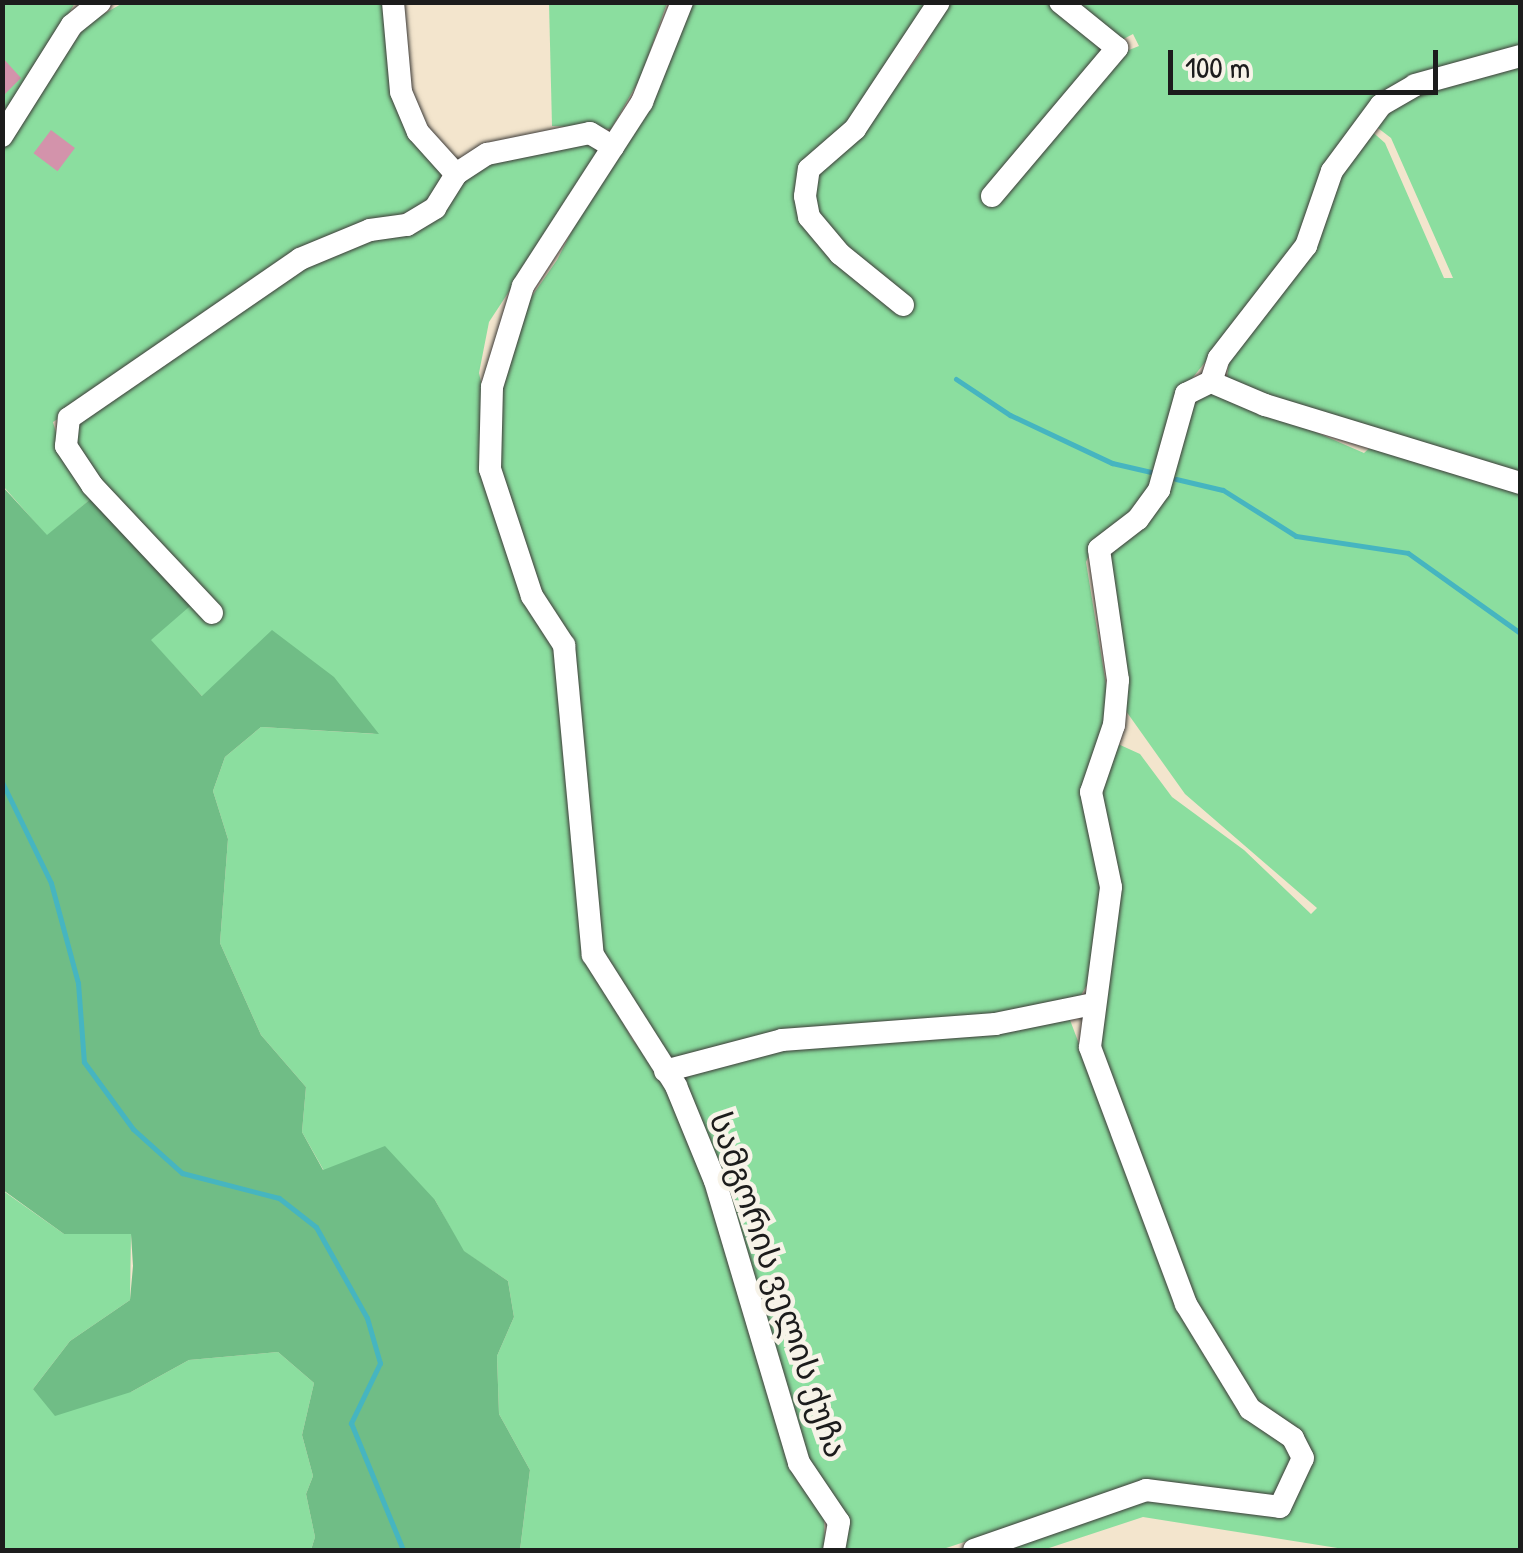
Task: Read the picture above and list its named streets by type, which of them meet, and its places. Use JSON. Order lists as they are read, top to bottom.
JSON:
{
  "streets": {
    "street": ["სამგორის ველის ქუჩა"]
  },
  "scale_bar": "100 m"
}
